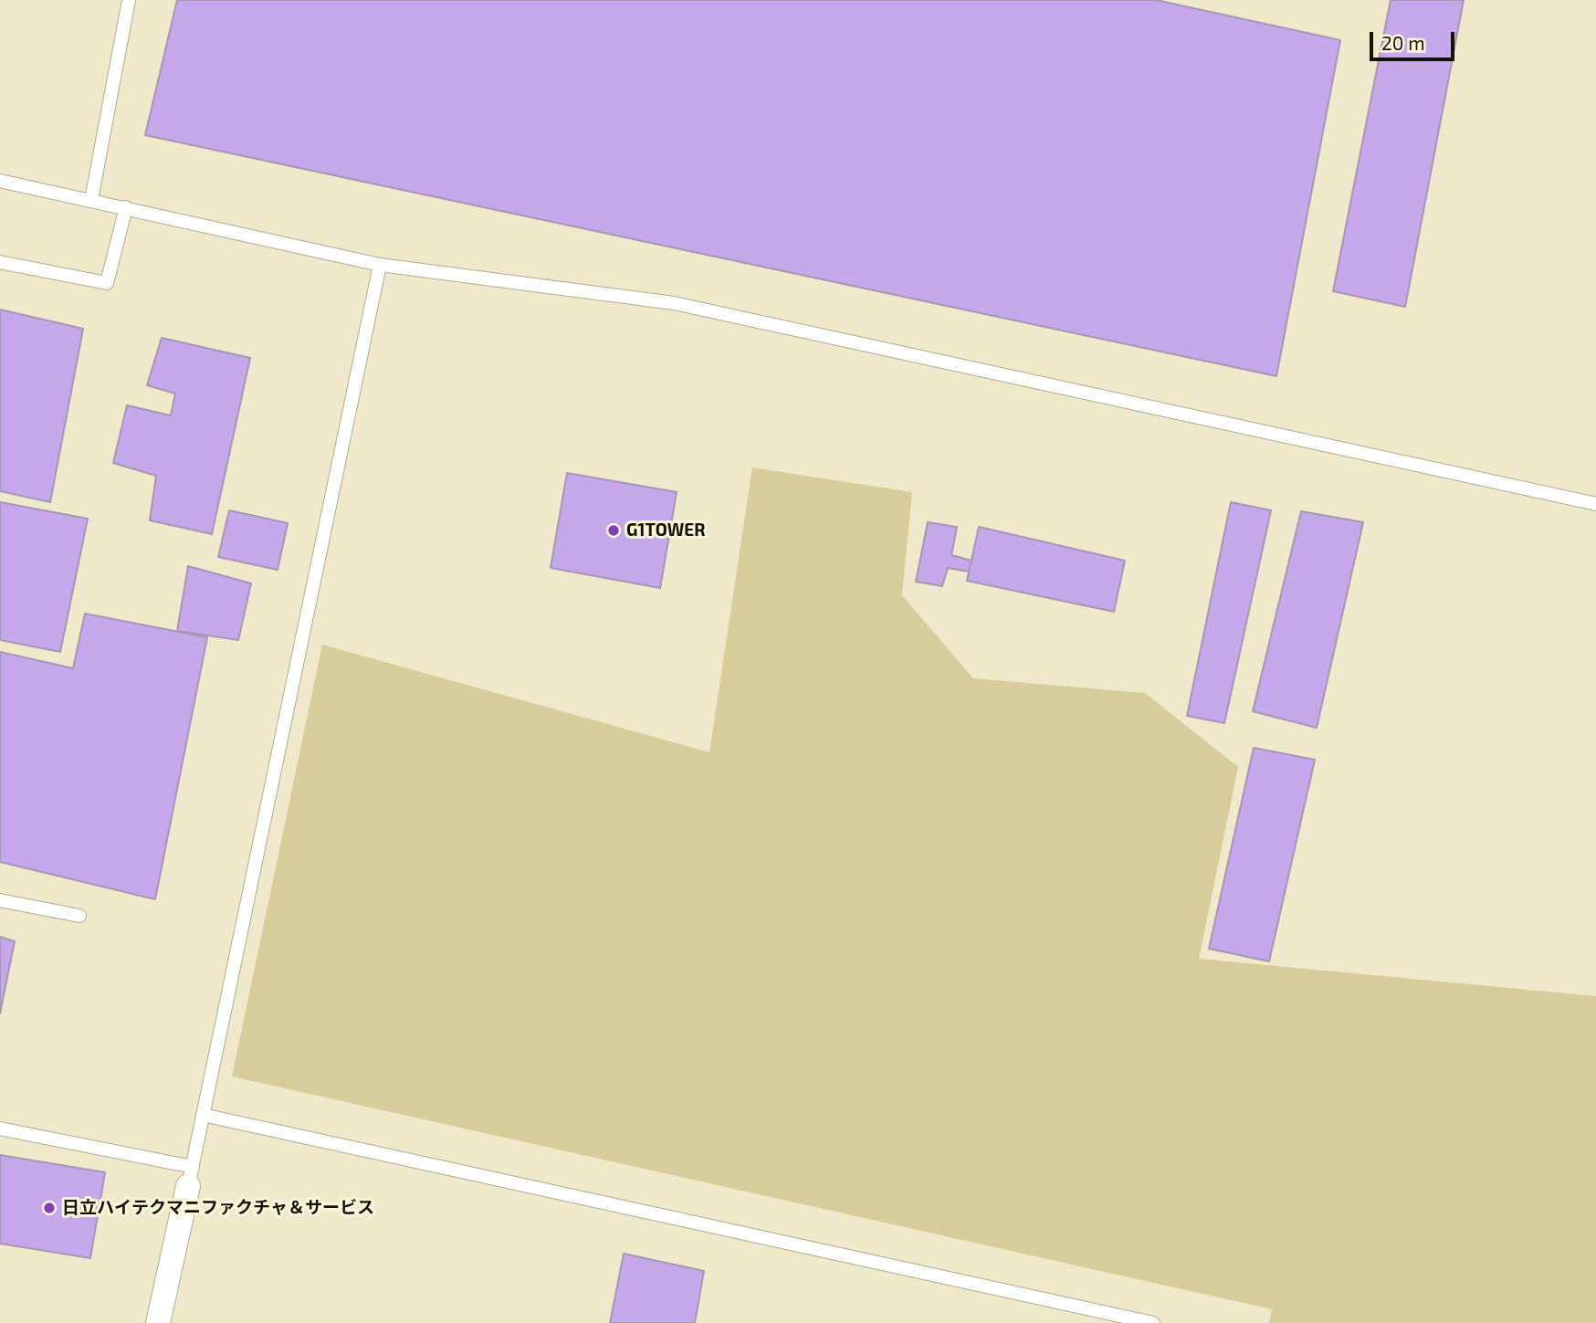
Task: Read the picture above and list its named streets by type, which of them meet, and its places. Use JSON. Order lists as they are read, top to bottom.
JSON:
{
  "places": ["G1TOWER", "日立ハイテクマニファクチャ＆サービス"],
  "scale_bar": "20 m"
}
